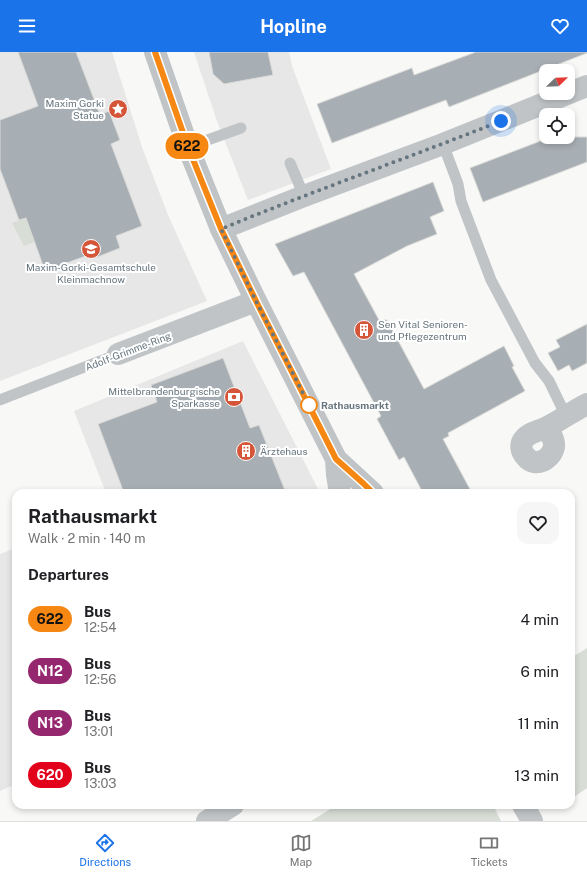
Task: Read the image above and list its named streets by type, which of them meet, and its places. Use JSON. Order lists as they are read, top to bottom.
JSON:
{
  "streets": {
    "street": ["Adolf-Grimme-Ring"]
  },
  "places": {
    "place": ["Maxim Gorki Statue"],
    "school or university": ["Maxim-Gorki-Gesamtschule Kleinmachnow"],
    "building": ["Sen Vital Senioren- und Pflegezentrum", "Ärztehaus"],
    "bank": ["Mittelbrandenburgische Sparkasse"],
    "other": ["Rathausmarkt"]
  },
  "lines": ["bus line 622"],
  "north": "top right",
  "page": {
    "header": "Hopline",
    "on_map": "622",
    "heading": [
      ["Rathausmarkt", "Walk · 2 min · 140 m"],
      "Departures"
    ],
    "list": [
      {
        "mark": "622",
        "name": "Bus",
        "note": "12:54",
        "value": "4 min"
      },
      {
        "mark": "N12",
        "name": "Bus",
        "note": "12:56",
        "value": "6 min"
      },
      {
        "mark": "N13",
        "name": "Bus",
        "note": "13:01",
        "value": "11 min"
      },
      {
        "mark": "620",
        "name": "Bus",
        "note": "13:03",
        "value": "13 min"
      }
    ],
    "tabs": ["Directions", "Map", "Tickets"]
  }
}
